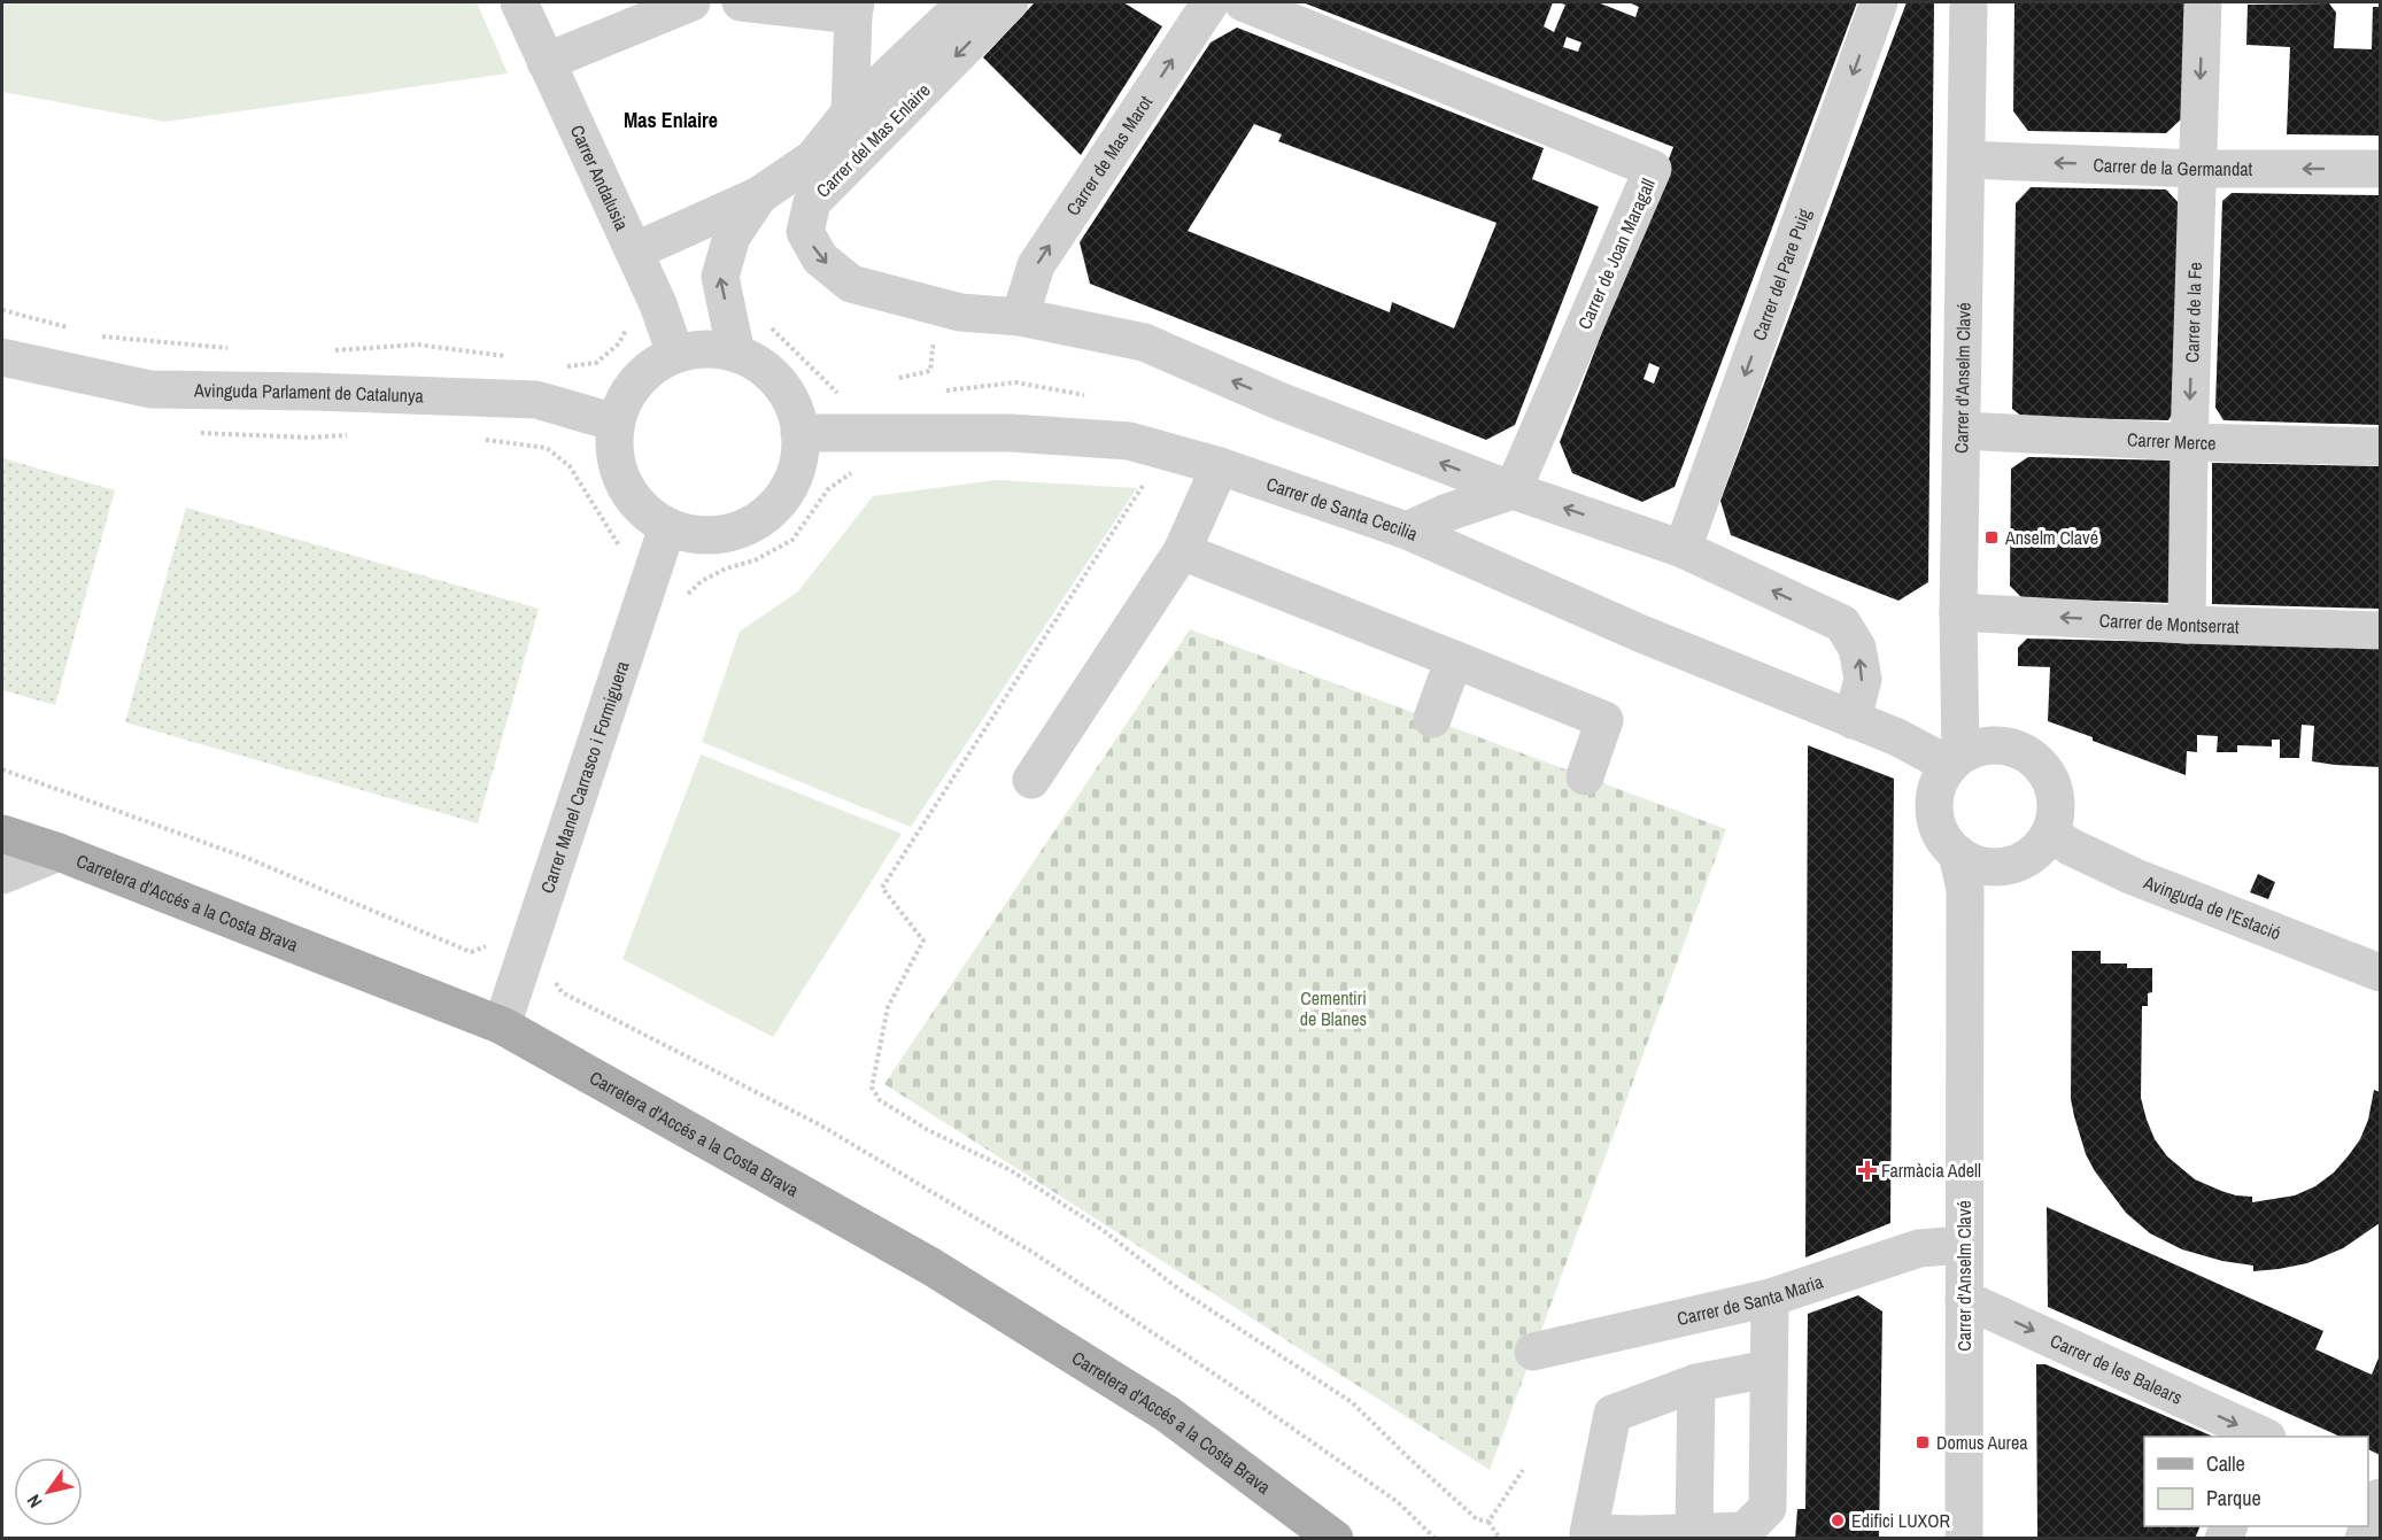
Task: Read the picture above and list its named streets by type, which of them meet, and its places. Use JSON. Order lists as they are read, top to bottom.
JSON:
{
  "streets": {
    "main road": ["Carretera d'Accés a la Costa Brava"],
    "street": [
      "Carrer del Mas Enlaire",
      "Carrer de Mas Marot",
      "Carrer de la Germandat",
      "Carrer Andalusia",
      "Carrer de Joan Maragall",
      "Carrer del Pare Puig",
      "Carrer de la Fe",
      "Carrer d'Anselm Clavé",
      "Avinguda Parlament de Catalunya",
      "Carrer Merce",
      "Carrer de Santa Cecilia",
      "Carrer de Montserrat",
      "Carrer Manel Carrasco i Formiguera",
      "Avinguda de l'Estació",
      "Carrer de Santa Maria",
      "Carrer de les Balears"
    ]
  },
  "crossings": [
    ["Carrer del Mas Enlaire", "Carrer de Mas Marot"],
    ["Carrer del Mas Enlaire", "Carrer Andalusia"],
    ["Carrer del Mas Enlaire", "Avinguda Parlament de Catalunya"],
    ["Carrer del Mas Enlaire", "Carrer de Santa Cecilia"],
    ["Carrer del Mas Enlaire", "Carrer Manel Carrasco i Formiguera"],
    ["Carrer de la Germandat", "Carrer de la Fe"],
    ["Carrer de la Germandat", "Carrer d'Anselm Clavé"],
    ["Carrer Andalusia", "Avinguda Parlament de Catalunya"],
    ["Carrer Andalusia", "Carrer de Santa Cecilia"],
    ["Carrer Andalusia", "Carrer Manel Carrasco i Formiguera"],
    ["Carrer de la Fe", "Carrer Merce"],
    ["Carrer de la Fe", "Carrer de Montserrat"],
    ["Carrer d'Anselm Clavé", "Carrer Merce"],
    ["Carrer d'Anselm Clavé", "Carrer de Santa Cecilia"],
    ["Carrer d'Anselm Clavé", "Carrer de Montserrat"],
    ["Carrer d'Anselm Clavé", "Avinguda de l'Estació"],
    ["Carrer d'Anselm Clavé", "Carrer de Santa Maria"],
    ["Carrer d'Anselm Clavé", "Carrer de les Balears"],
    ["Avinguda Parlament de Catalunya", "Carrer de Santa Cecilia"],
    ["Avinguda Parlament de Catalunya", "Carrer Manel Carrasco i Formiguera"],
    ["Carrer de Santa Cecilia", "Carrer Manel Carrasco i Formiguera"],
    ["Carrer de Santa Cecilia", "Avinguda de l'Estació"],
    ["Carrer Manel Carrasco i Formiguera", "Carretera d'Accés a la Costa Brava"]
  ],
  "one_way": [
    "Carrer de Mas Marot",
    "Carrer de la Germandat",
    "Carrer del Pare Puig",
    "Carrer de la Fe",
    "Carrer de Montserrat",
    "Carrer de les Balears"
  ],
  "districts": ["Mas Enlaire"],
  "parks": ["Cementiri de Blanes"],
  "places": {
    "transit": ["Anselm Clavé", "Domus Aurea"],
    "health": ["Farmàcia Adell"],
    "other": ["Edifici LUXOR"]
  },
  "legend": ["Calle", "Parque"],
  "north": "bottom left"
}
